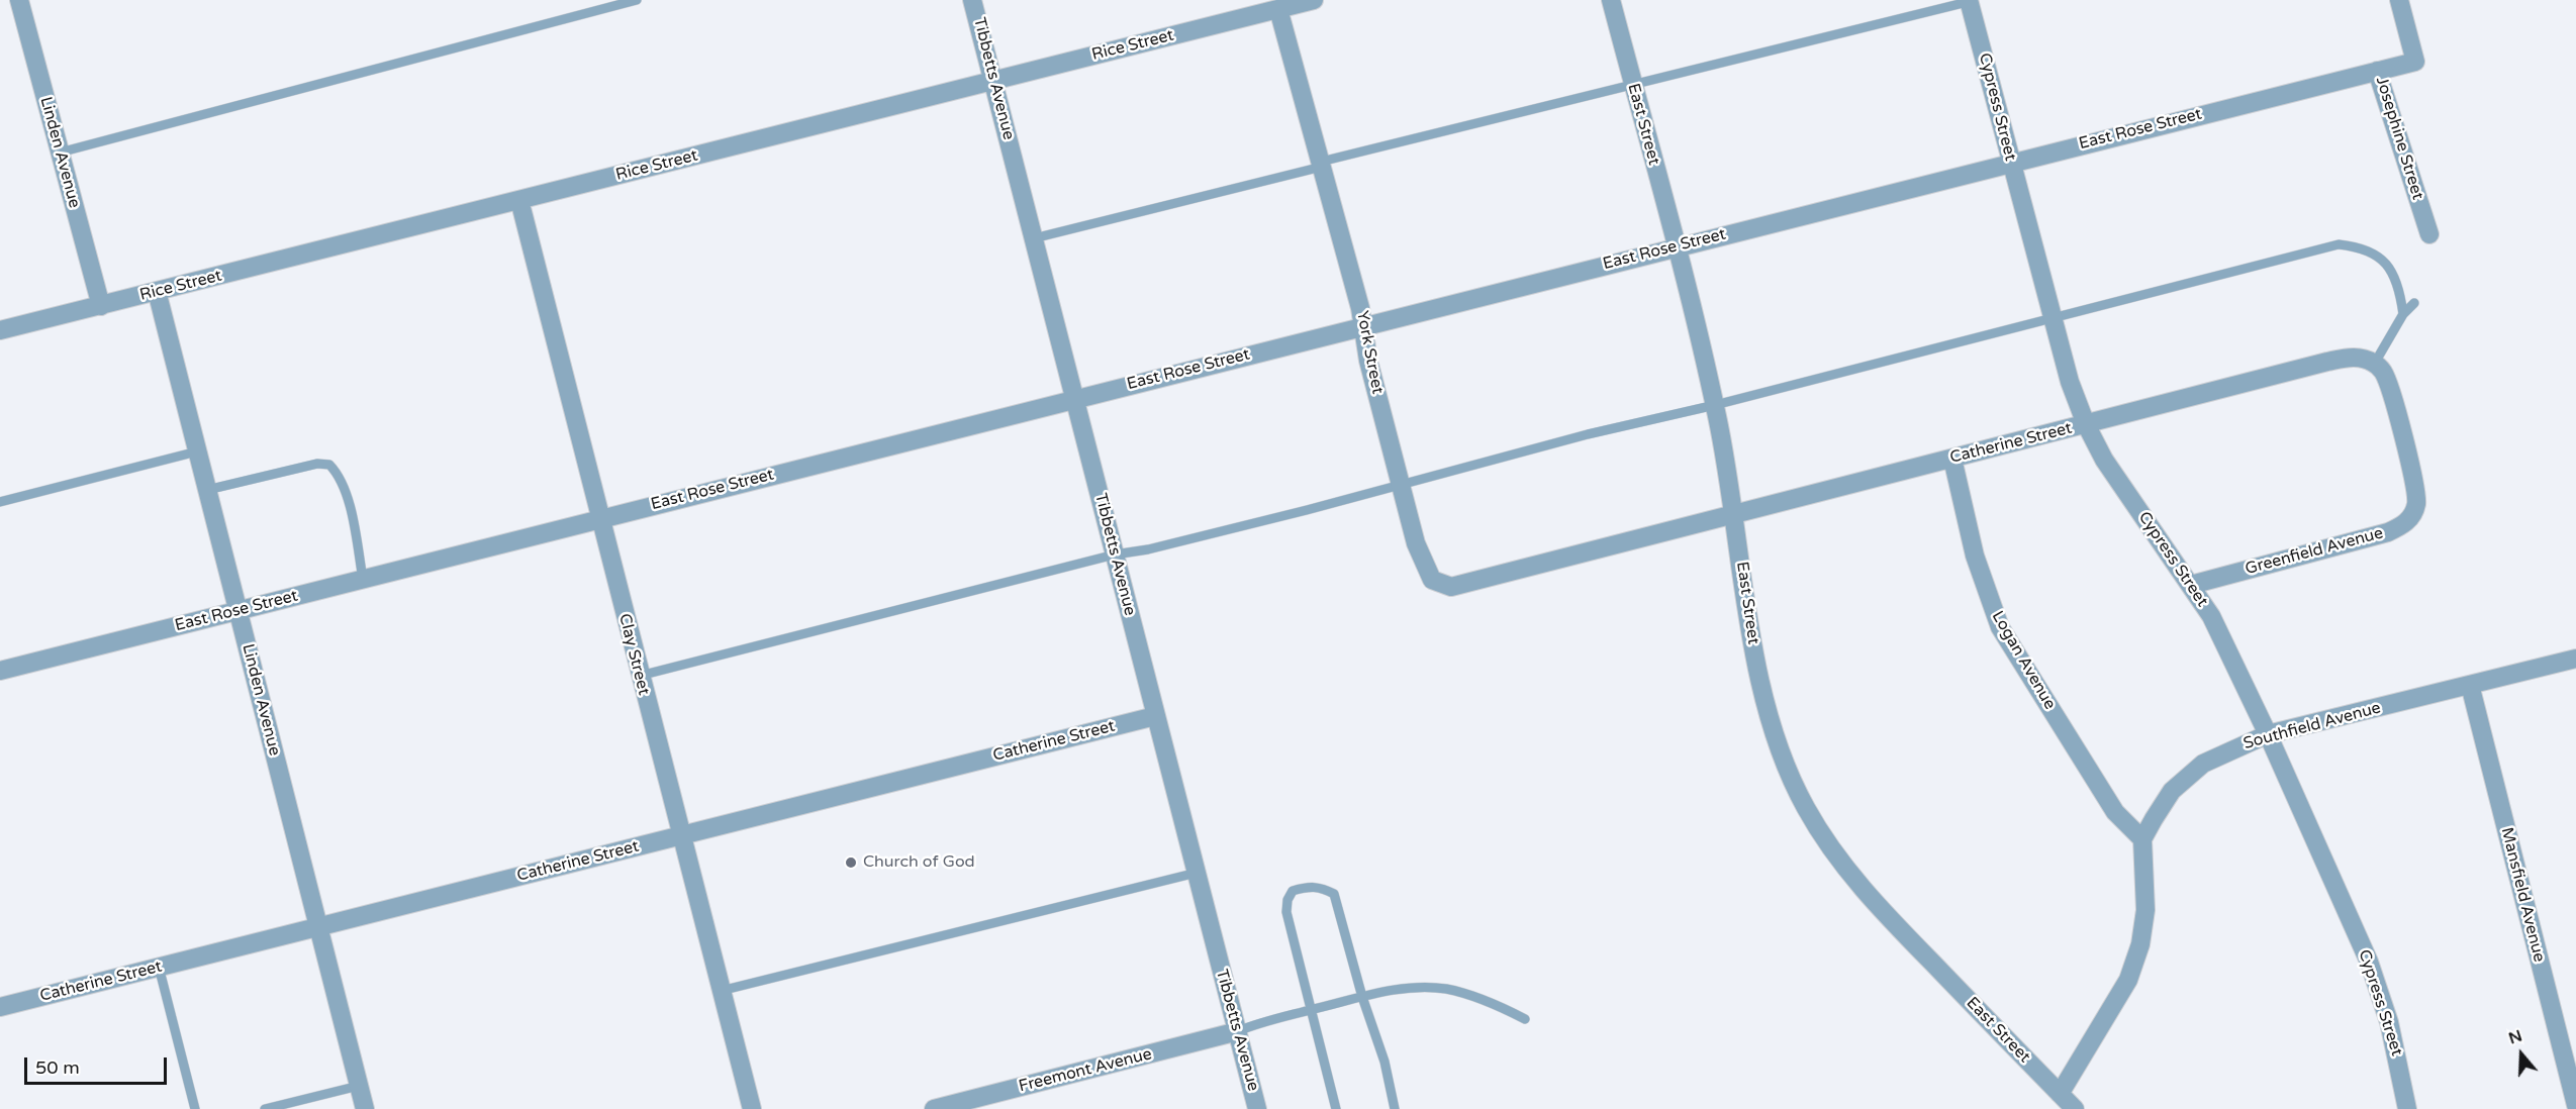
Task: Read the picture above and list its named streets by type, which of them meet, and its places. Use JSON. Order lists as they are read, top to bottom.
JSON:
{
  "streets": {
    "street": [
      "Rice Street",
      "Tibbetts Avenue",
      "Cypress Street",
      "East Street",
      "East Rose Street",
      "Josephine Street",
      "Linden Avenue",
      "York Street",
      "Catherine Street",
      "Greenfield Avenue",
      "Clay Street",
      "Logan Avenue",
      "Southfield Avenue",
      "Mansfield Avenue",
      "Freemont Avenue"
    ]
  },
  "crossings": [
    ["Rice Street", "Tibbetts Avenue"],
    ["Rice Street", "Linden Avenue"],
    ["Rice Street", "York Street"],
    ["Rice Street", "Clay Street"],
    ["Tibbetts Avenue", "East Rose Street"],
    ["Tibbetts Avenue", "Catherine Street"],
    ["Tibbetts Avenue", "Freemont Avenue"],
    ["Cypress Street", "East Rose Street"],
    ["Cypress Street", "Catherine Street"],
    ["Cypress Street", "Greenfield Avenue"],
    ["Cypress Street", "Southfield Avenue"],
    ["East Street", "East Rose Street"],
    ["East Street", "Catherine Street"],
    ["East Rose Street", "Josephine Street"],
    ["East Rose Street", "Linden Avenue"],
    ["East Rose Street", "York Street"],
    ["East Rose Street", "Clay Street"],
    ["Linden Avenue", "Catherine Street"],
    ["York Street", "Catherine Street"],
    ["Catherine Street", "Greenfield Avenue"],
    ["Catherine Street", "Clay Street"],
    ["Catherine Street", "Logan Avenue"],
    ["Logan Avenue", "Southfield Avenue"],
    ["Southfield Avenue", "Mansfield Avenue"]
  ],
  "places": ["Church of God"],
  "scale_bar": "50 m",
  "north": "top"
}
